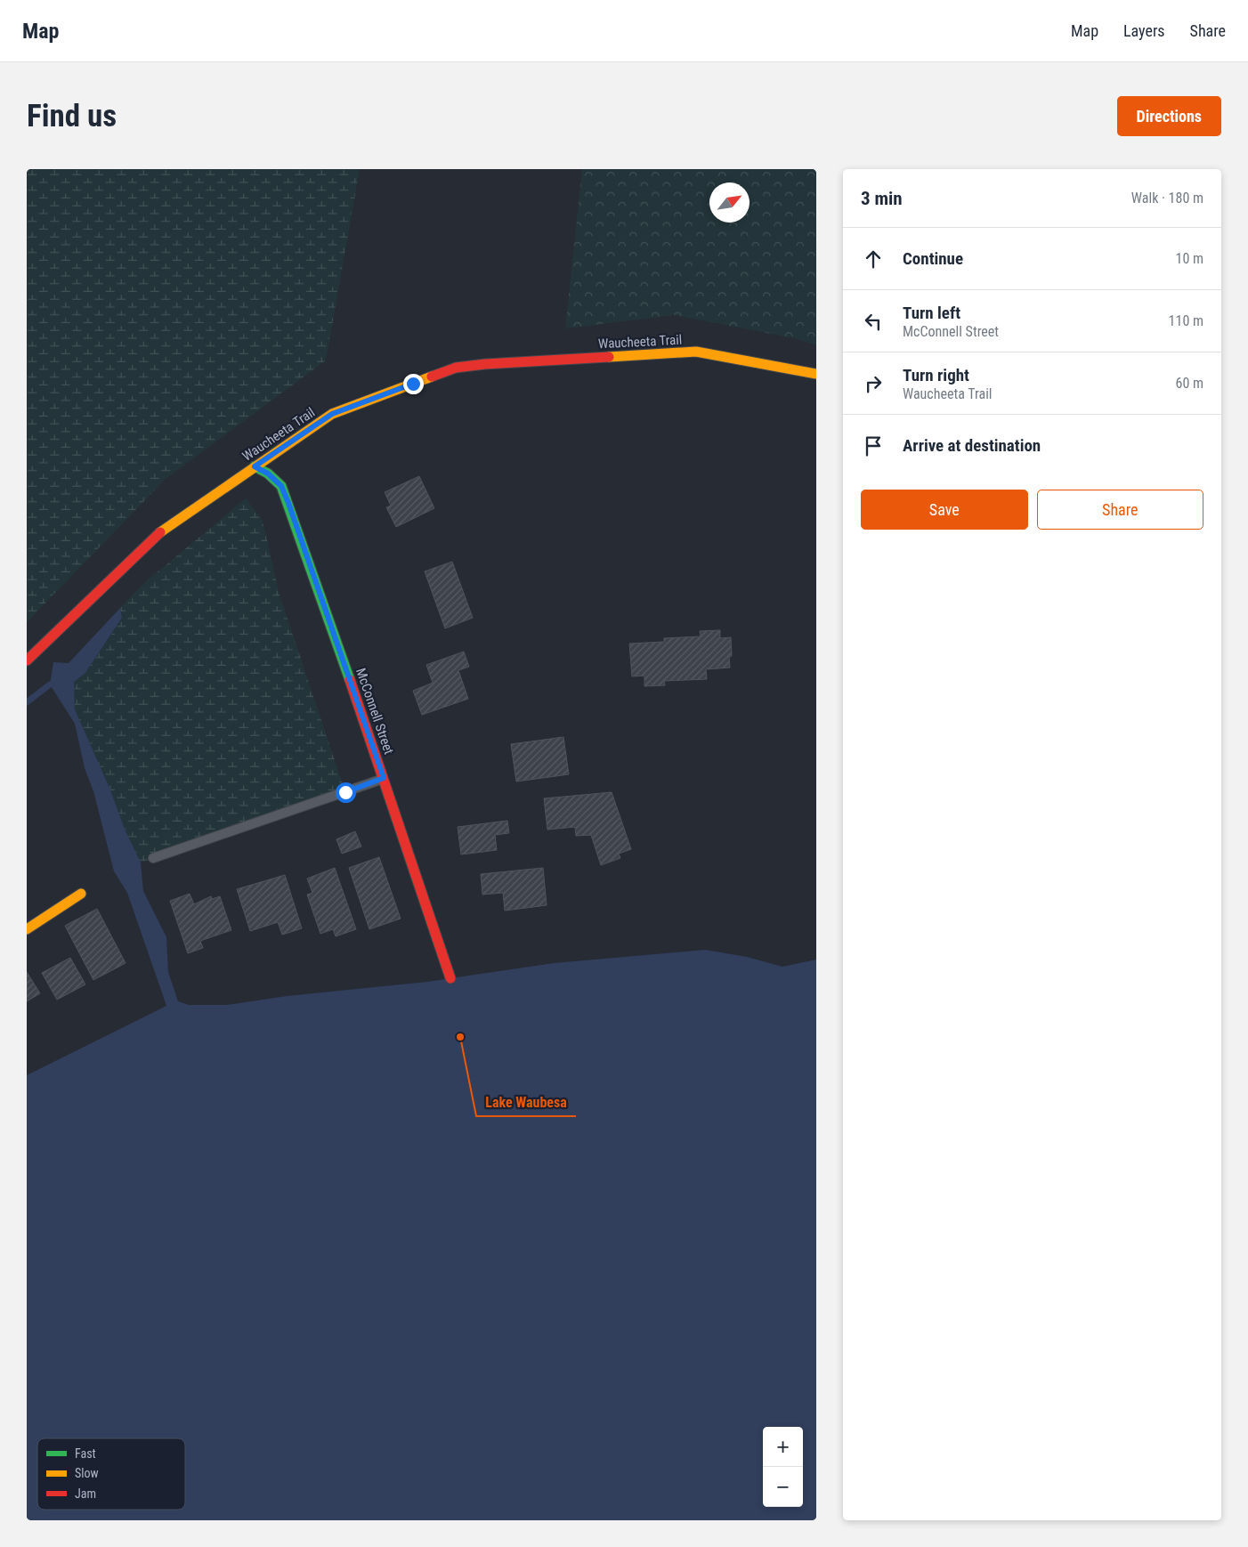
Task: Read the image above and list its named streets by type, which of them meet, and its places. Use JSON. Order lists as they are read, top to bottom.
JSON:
{
  "streets": {
    "street": ["Waucheeta Trail", "McConnell Street"]
  },
  "crossings": [
    ["Waucheeta Trail", "McConnell Street"]
  ],
  "places": ["Lake Waubesa"],
  "legend": ["Fast", "Slow", "Jam"],
  "north": "top right",
  "page": {
    "header": "Map",
    "nav": ["Map", "Layers", "Share"],
    "buttons": [
      "Directions",
      ["Save", "Share"]
    ],
    "title": "Find us",
    "heading": ["3 min", "Walk · 180 m"],
    "list": [
      ["Continue", "10 m"],
      ["Turn left", "McConnell Street", "110 m"],
      ["Turn right", "Waucheeta Trail", "60 m"],
      "Arrive at destination"
    ],
    "map_buttons": ["+", "−"]
  }
}
